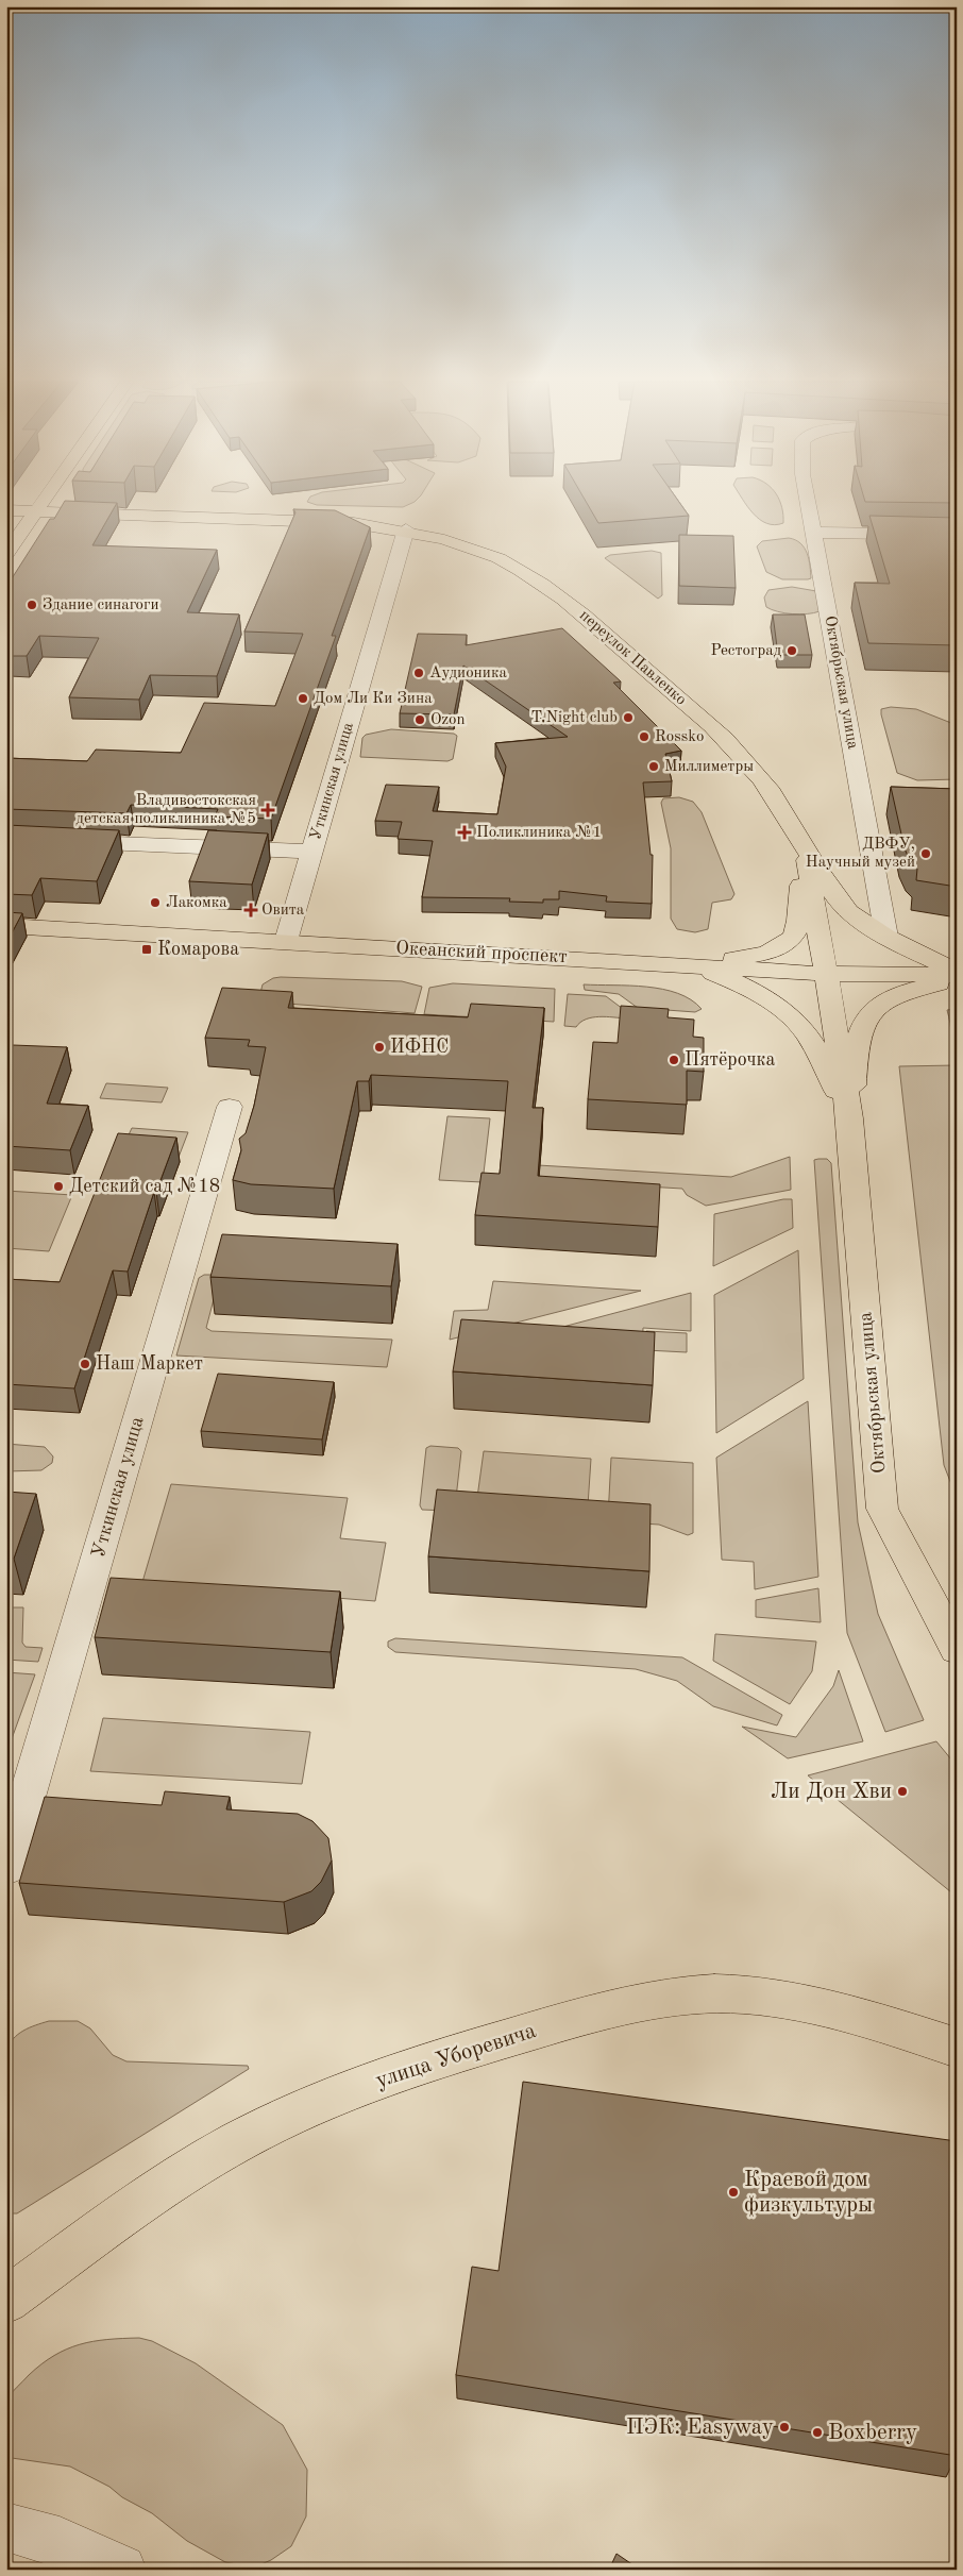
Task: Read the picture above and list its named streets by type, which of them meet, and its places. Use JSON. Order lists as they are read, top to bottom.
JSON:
{
  "streets": {
    "main road": [
      "переулок Павленко",
      "Октябрьская улица",
      "Океанский проспект",
      "улица Уборевича"
    ],
    "street": ["Уткинская улица"]
  },
  "crossings": [
    ["переулок Павленко", "Октябрьская улица"],
    ["переулок Павленко", "Уткинская улица"],
    ["переулок Павленко", "Океанский проспект"],
    ["Уткинская улица", "Океанский проспект"]
  ],
  "places": {
    "other": [
      "Здание синагоги",
      "Рестоград",
      "Аудионика",
      "Дом Ли Ки Зина",
      "T.Night club",
      "Ozon",
      "Rossko",
      "Миллиметры",
      "ДВФУ, Научный музей",
      "Лакомка",
      "ИФНС",
      "Пятёрочка",
      "Детский сад №18",
      "Наш Маркет",
      "Ли Дон Хви",
      "Краевой дом физкультуры",
      "ПЭК: Easyway",
      "Boxberry"
    ],
    "health": ["Владивостокская детская поликлиника №5", "Поликлиника №1", "Овита"],
    "transit": ["Комарова"]
  }
}
